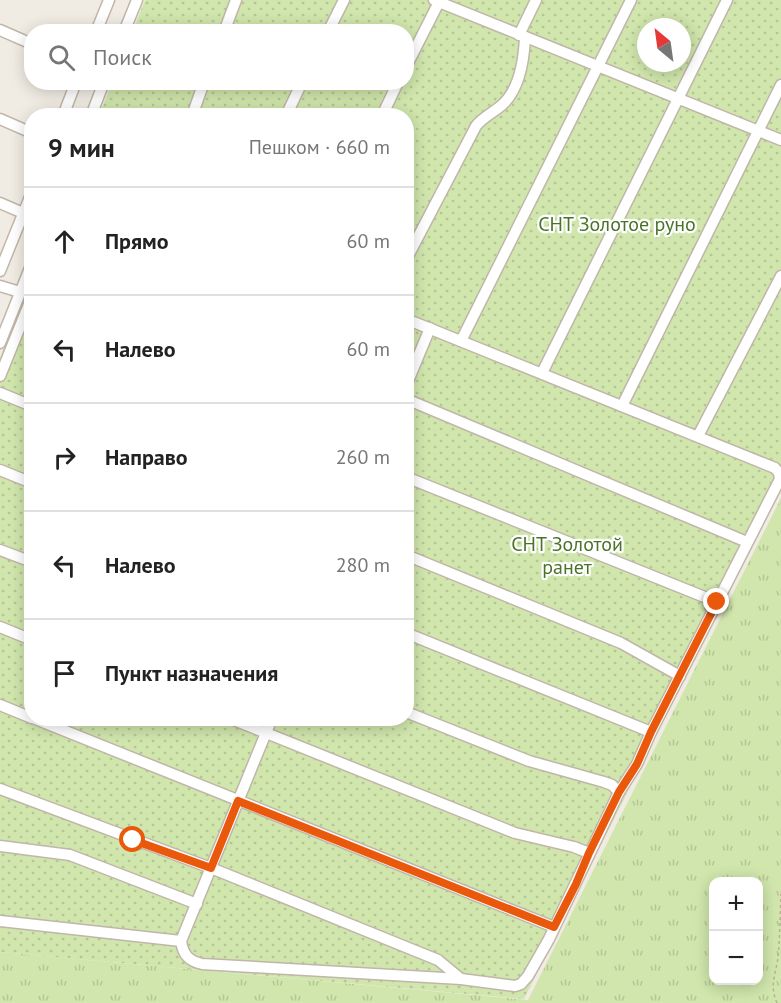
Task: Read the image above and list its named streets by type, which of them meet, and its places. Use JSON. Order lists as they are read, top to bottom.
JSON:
{
  "parks": ["СНТ Золотое руно", "СНТ Золотой ранет"],
  "north": "top left",
  "page": {
    "search": "Поиск",
    "heading": ["9 мин", "Пешком · 660 m"],
    "list": [
      ["Прямо", "60 m"],
      ["Налево", "60 m"],
      ["Направо", "260 m"],
      ["Налево", "280 m"],
      "Пункт назначения"
    ],
    "map_buttons": ["+", "−"]
  }
}
